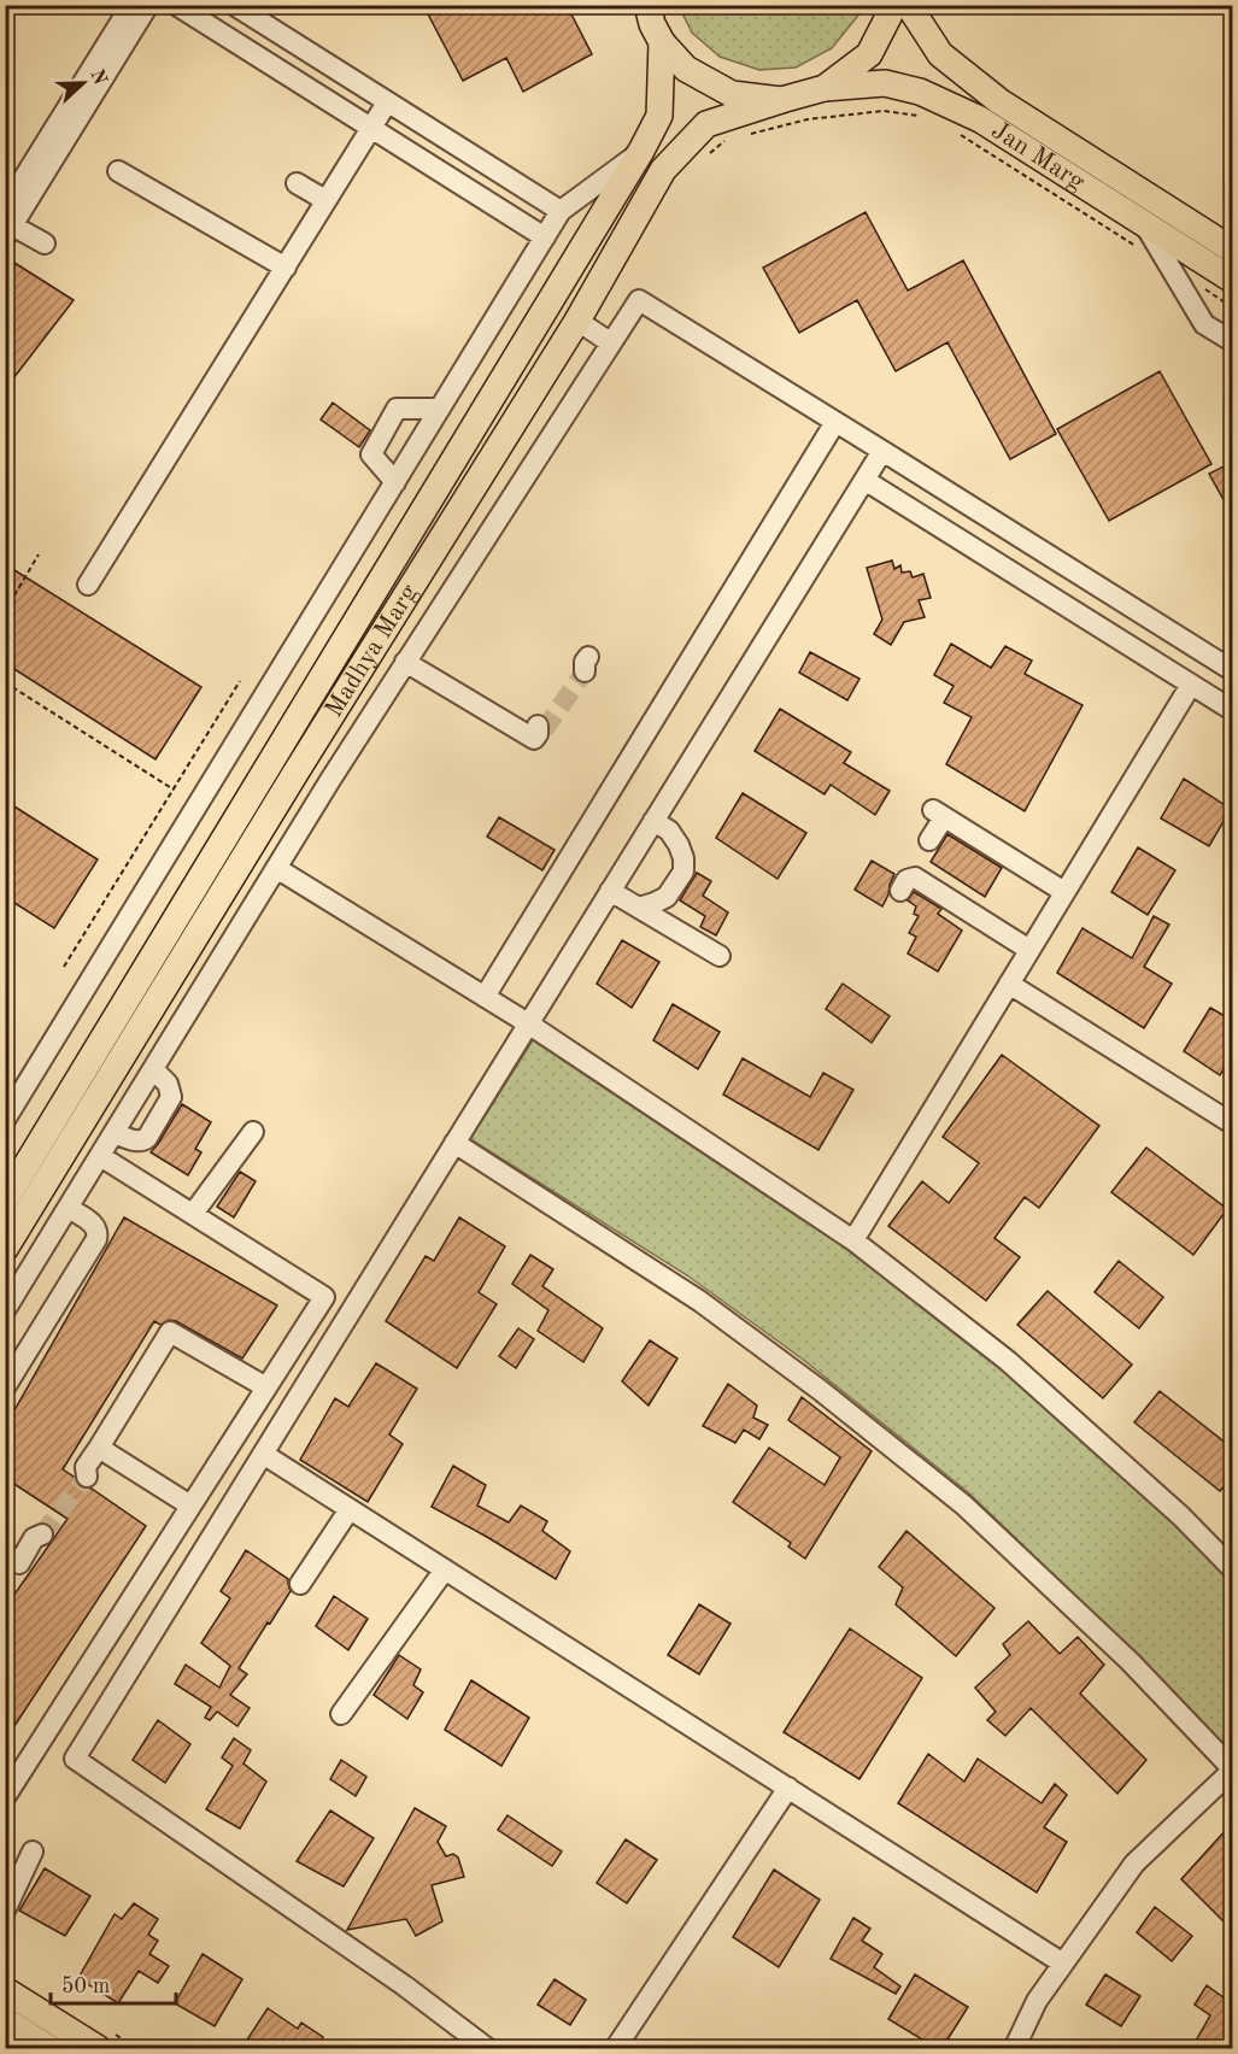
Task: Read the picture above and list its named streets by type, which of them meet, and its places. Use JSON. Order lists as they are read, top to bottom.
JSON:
{
  "streets": {
    "main road": ["Jan Marg", "Madhya Marg"]
  },
  "crossings": [
    ["Jan Marg", "Madhya Marg"]
  ],
  "scale_bar": "50 m",
  "north": "right"
}
